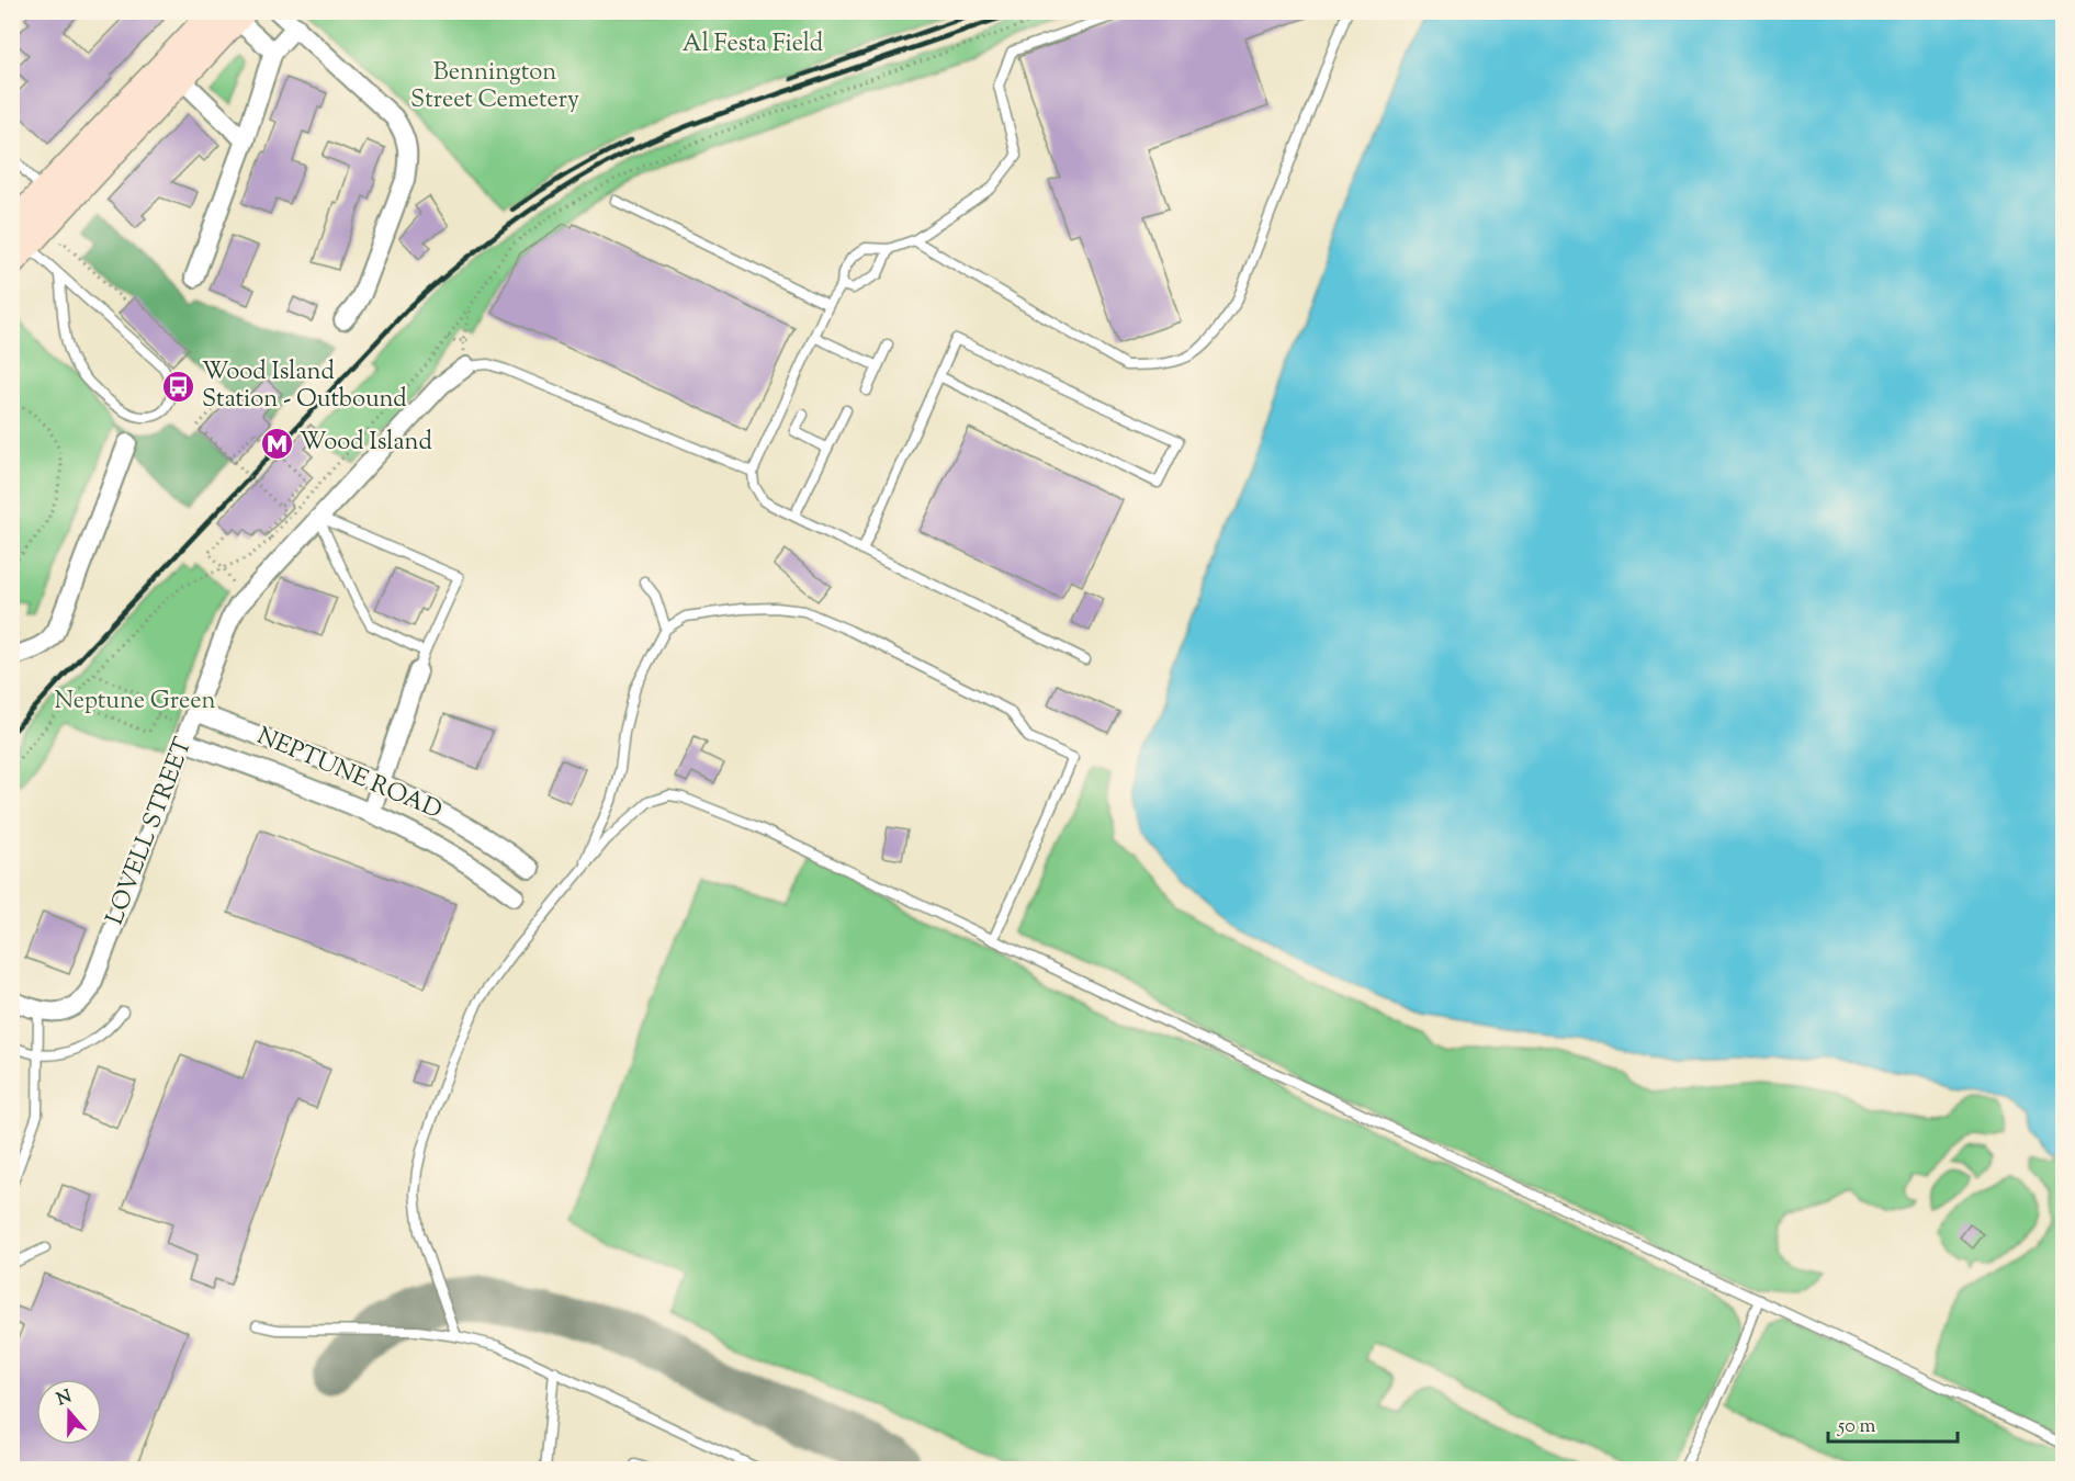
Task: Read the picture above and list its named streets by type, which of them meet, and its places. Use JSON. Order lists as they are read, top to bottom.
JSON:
{
  "streets": {
    "street": ["NEPTUNE ROAD", "LOVELL STREET"]
  },
  "crossings": [
    ["NEPTUNE ROAD", "LOVELL STREET"]
  ],
  "parks": ["Al Festa Field", "Bennington Street Cemetery", "Neptune Green"],
  "places": {
    "bus stop": ["Wood Island Station - Outbound"],
    "metro station": ["Wood Island"]
  },
  "scale_bar": "50 m",
  "north": "top"
}
